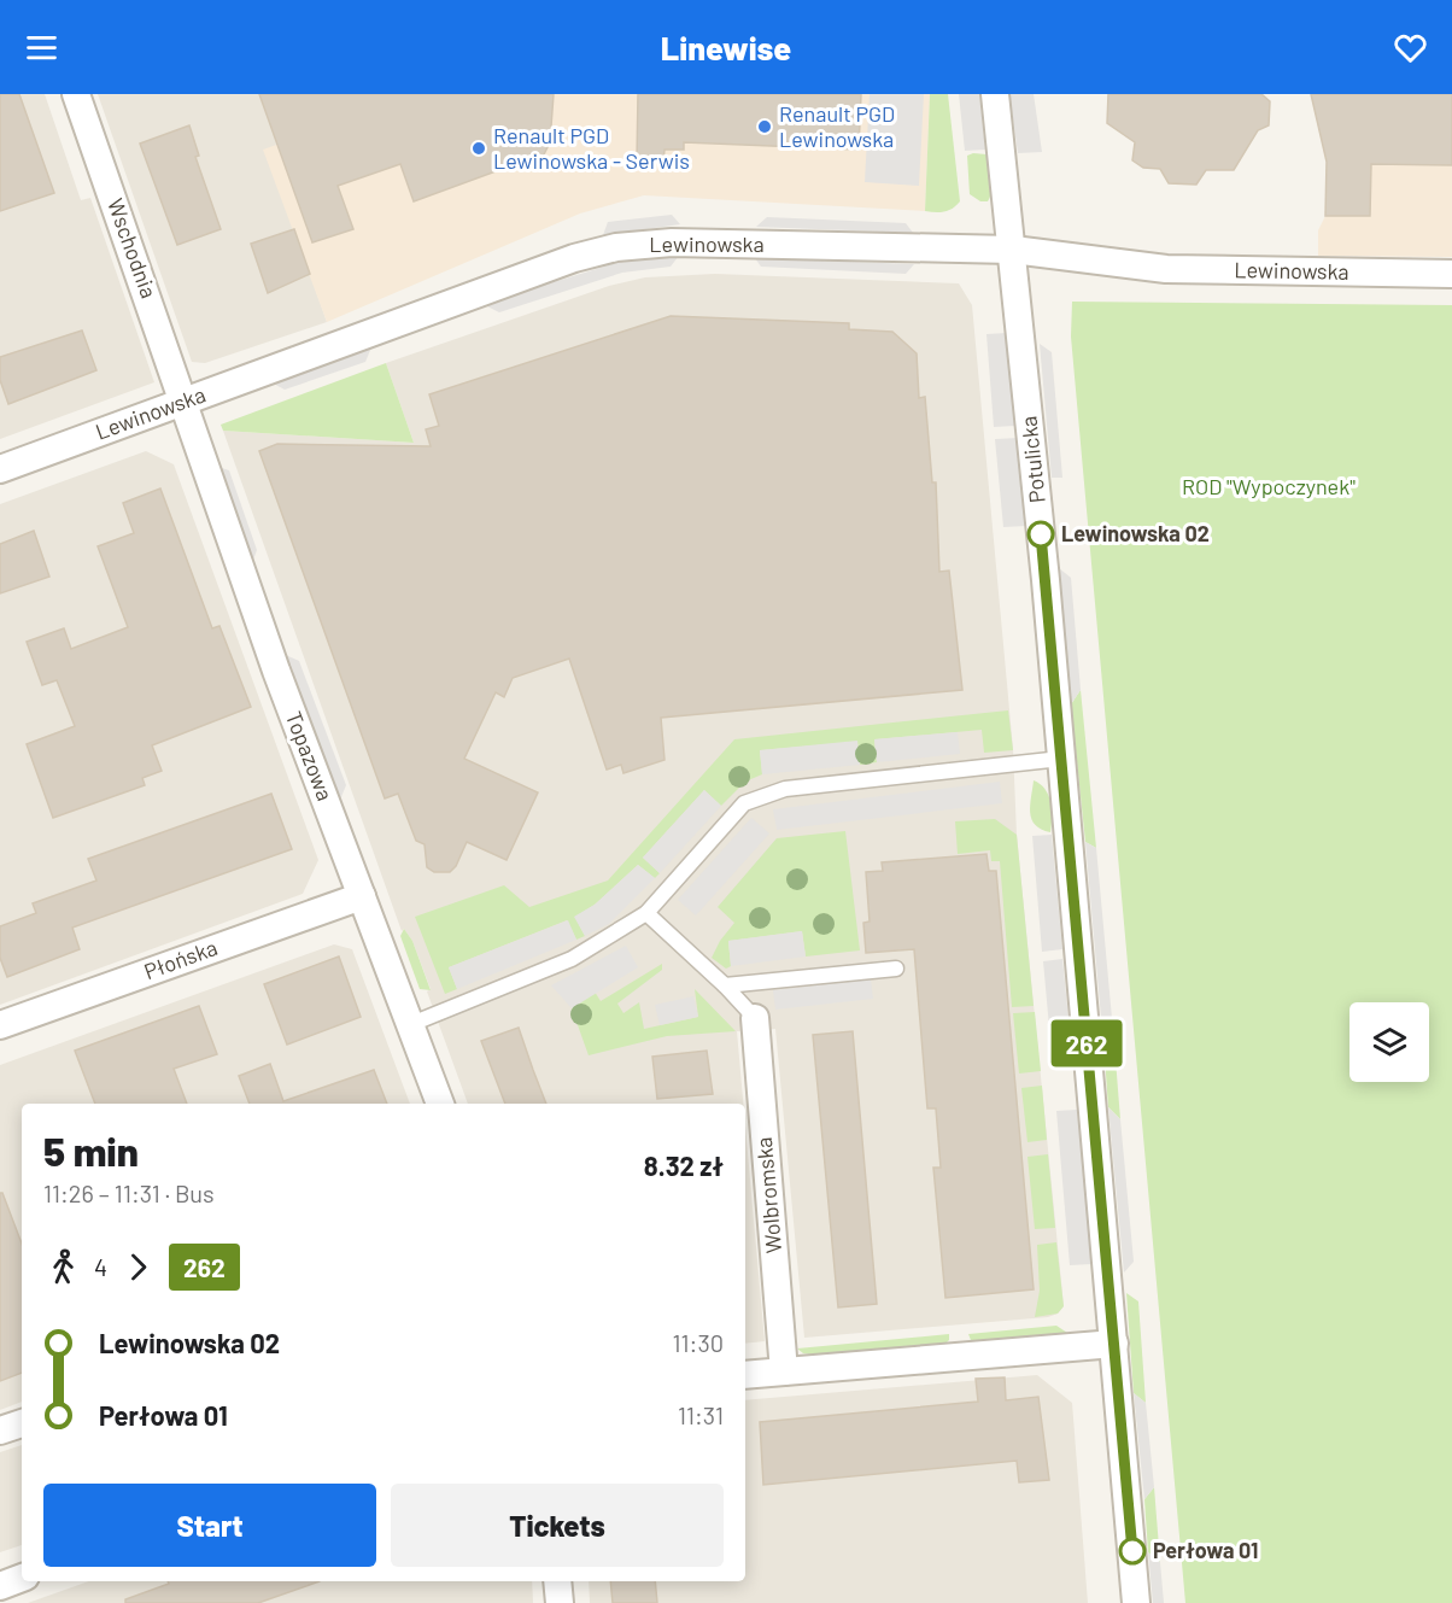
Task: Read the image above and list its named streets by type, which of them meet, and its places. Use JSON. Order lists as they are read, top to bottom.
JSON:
{
  "streets": {
    "street": [
      "Lewinowska",
      "Wschodnia",
      "Potulicka",
      "Topazowa",
      "Płońska",
      "Wolbromska"
    ]
  },
  "crossings": [
    ["Lewinowska", "Wschodnia"],
    ["Lewinowska", "Potulicka"],
    ["Lewinowska", "Topazowa"],
    ["Wschodnia", "Topazowa"],
    ["Topazowa", "Płońska"]
  ],
  "parks": ["ROD \"Wypoczynek\""],
  "places": [
    "Renault PGD Lewinowska",
    "Renault PGD Lewinowska - Serwis",
    "Lewinowska 02",
    "Perłowa 01"
  ],
  "lines": ["bus line 262"],
  "page": {
    "header": "Linewise",
    "on_map": "262",
    "heading": ["5 min", "11:26 – 11:31 · Bus", "8.32 zł"],
    "legs": ["4", "262"],
    "list": [
      {
        "name": "Lewinowska 02",
        "value": "11:30"
      },
      {
        "name": "Perłowa 01",
        "value": "11:31"
      }
    ],
    "buttons": ["Start", "Tickets"]
  }
}
